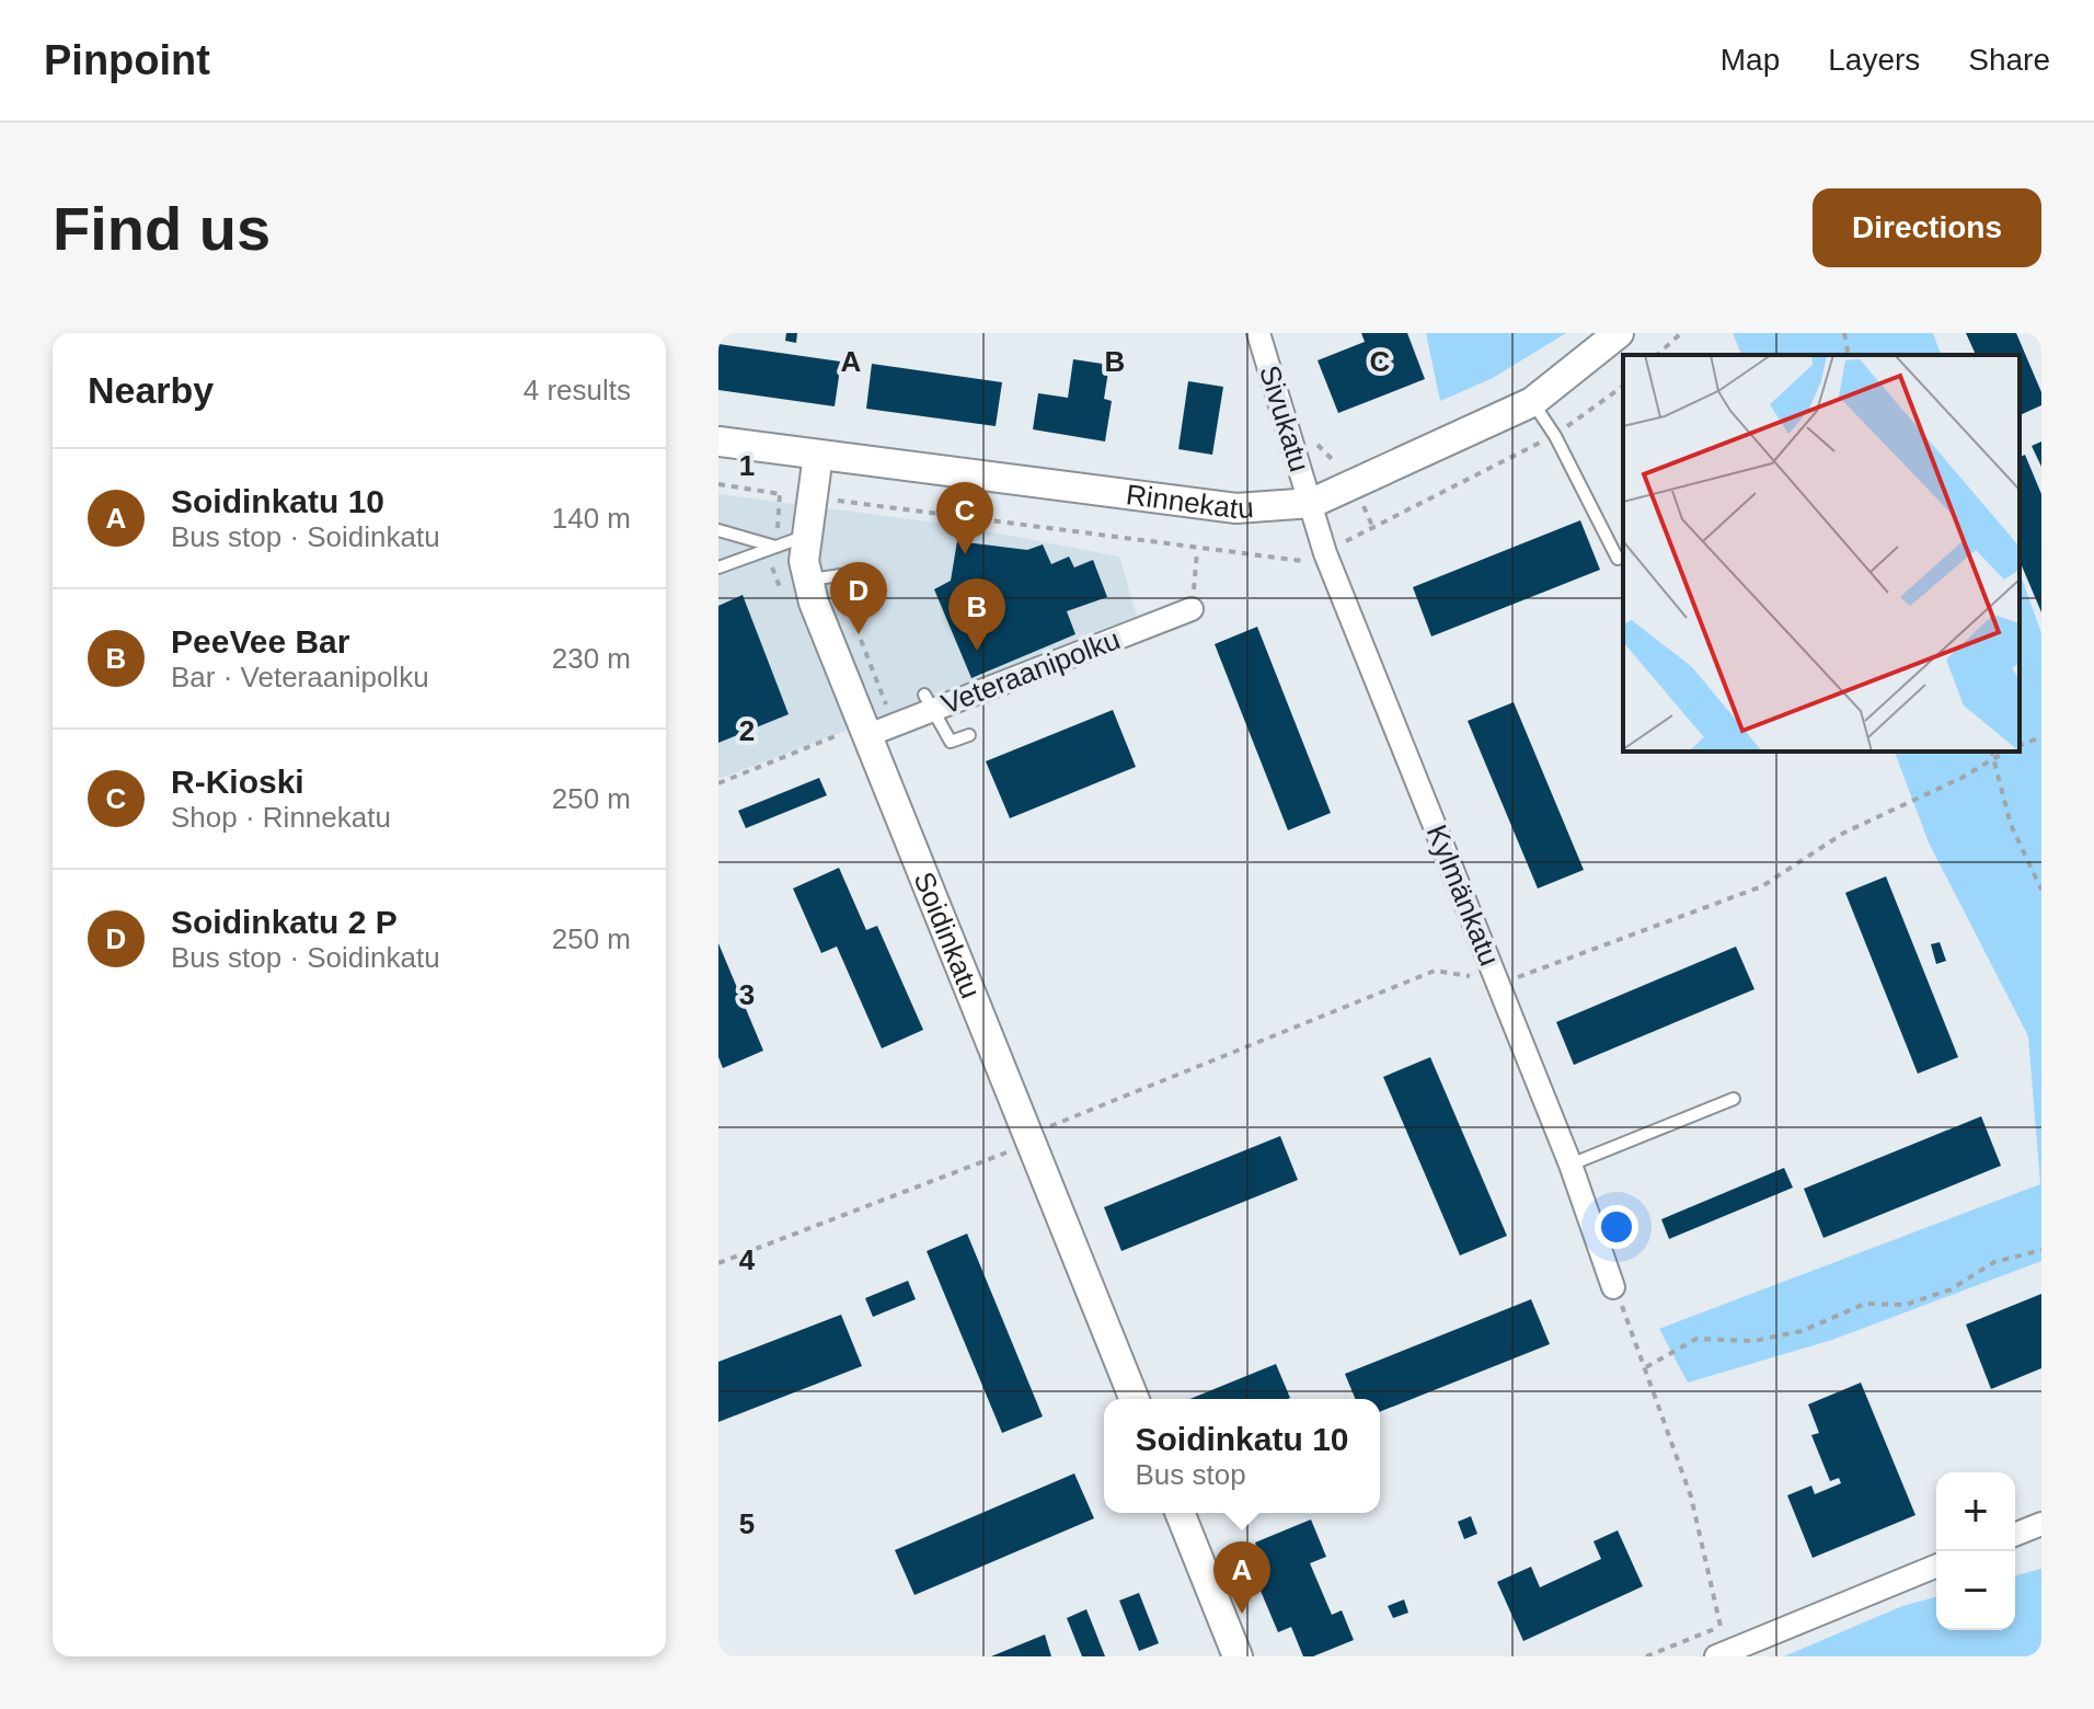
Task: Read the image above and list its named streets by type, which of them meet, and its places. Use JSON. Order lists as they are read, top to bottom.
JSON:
{
  "streets": {
    "street": [
      "Sivukatu",
      "Rinnekatu",
      "Veteraanipolku",
      "Kylmänkatu",
      "Soidinkatu"
    ]
  },
  "crossings": [
    ["Sivukatu", "Rinnekatu"],
    ["Sivukatu", "Kylmänkatu"],
    ["Rinnekatu", "Kylmänkatu"],
    ["Rinnekatu", "Soidinkatu"],
    ["Veteraanipolku", "Soidinkatu"]
  ],
  "page": {
    "header": "Pinpoint",
    "nav": ["Map", "Layers", "Share"],
    "buttons": "Directions",
    "title": "Find us",
    "heading": ["Nearby", "4 results"],
    "list": [
      {
        "mark": "A",
        "name": "Soidinkatu 10",
        "note": "Bus stop · Soidinkatu",
        "value": "140 m"
      },
      {
        "mark": "B",
        "name": "PeeVee Bar",
        "note": "Bar · Veteraanipolku",
        "value": "230 m"
      },
      {
        "mark": "C",
        "name": "R-Kioski",
        "note": "Shop · Rinnekatu",
        "value": "250 m"
      },
      {
        "mark": "D",
        "name": "Soidinkatu 2 P",
        "note": "Bus stop · Soidinkatu",
        "value": "250 m"
      }
    ],
    "pins": [
      "C",
      "D",
      "B",
      "A"
    ],
    "popup": ["Soidinkatu 10", "Bus stop"],
    "map_buttons": ["+", "−"]
  },
  "grid": {
    "columns": ["A", "B", "C"],
    "rows": [
      "1",
      "2",
      "3",
      "4",
      "5"
    ]
  }
}
